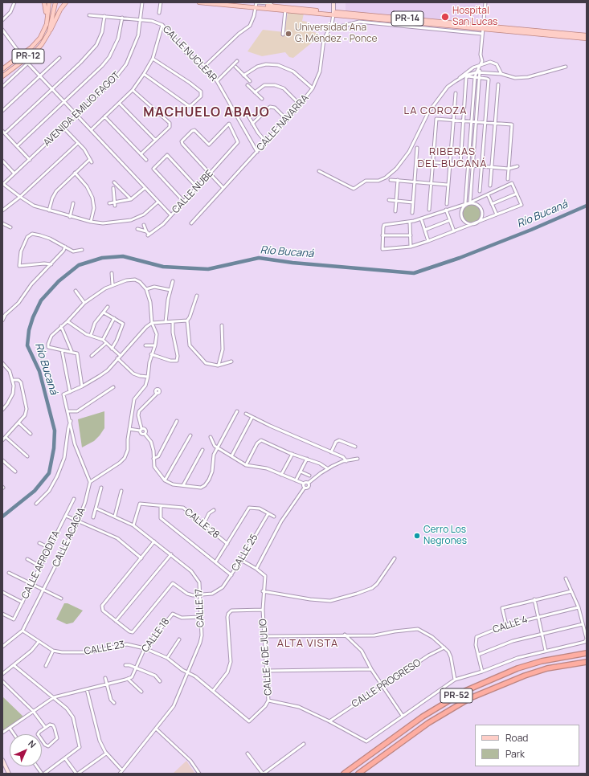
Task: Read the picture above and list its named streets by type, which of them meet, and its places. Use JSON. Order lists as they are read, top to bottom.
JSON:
{
  "streets": {
    "highway": ["PR-52"],
    "main road": ["PR-14", "PR-12"],
    "street": [
      "CALLE NUCLEAR",
      "AVENIDA EMILIO FAGOT",
      "CALLE NAVARRA",
      "CALLE NUBE",
      "CALLE 28",
      "CALLE ACACIA",
      "CALLE 25",
      "CALLE AFRODITA",
      "CALLE 17",
      "CALLE 4",
      "CALLE 18",
      "CALLE 23",
      "CALLE 4 DE JULIO",
      "CALLE PROGRESO"
    ]
  },
  "crossings": [
    ["PR-14", "CALLE NAVARRA"],
    ["CALLE NUCLEAR", "AVENIDA EMILIO FAGOT"],
    ["CALLE NUCLEAR", "CALLE NAVARRA"],
    ["CALLE 28", "CALLE 17"],
    ["CALLE 25", "CALLE 17"],
    ["CALLE 17", "CALLE 18"],
    ["CALLE 17", "CALLE 23"],
    ["CALLE 17", "CALLE 4 DE JULIO"],
    ["CALLE 18", "CALLE 23"],
    ["CALLE 23", "CALLE 4 DE JULIO"]
  ],
  "districts": [
    "LA COROZA",
    "MACHUELO ABAJO",
    "RIBERAS DEL BUCANÁ",
    "ALTA VISTA"
  ],
  "water": ["Río Bucaná"],
  "places": ["Hospital San Lucas", "Universidad Ana G. Méndez - Ponce", "Cerro Los Negrones"],
  "legend": ["Road", "Park"],
  "north": "top right"
}
